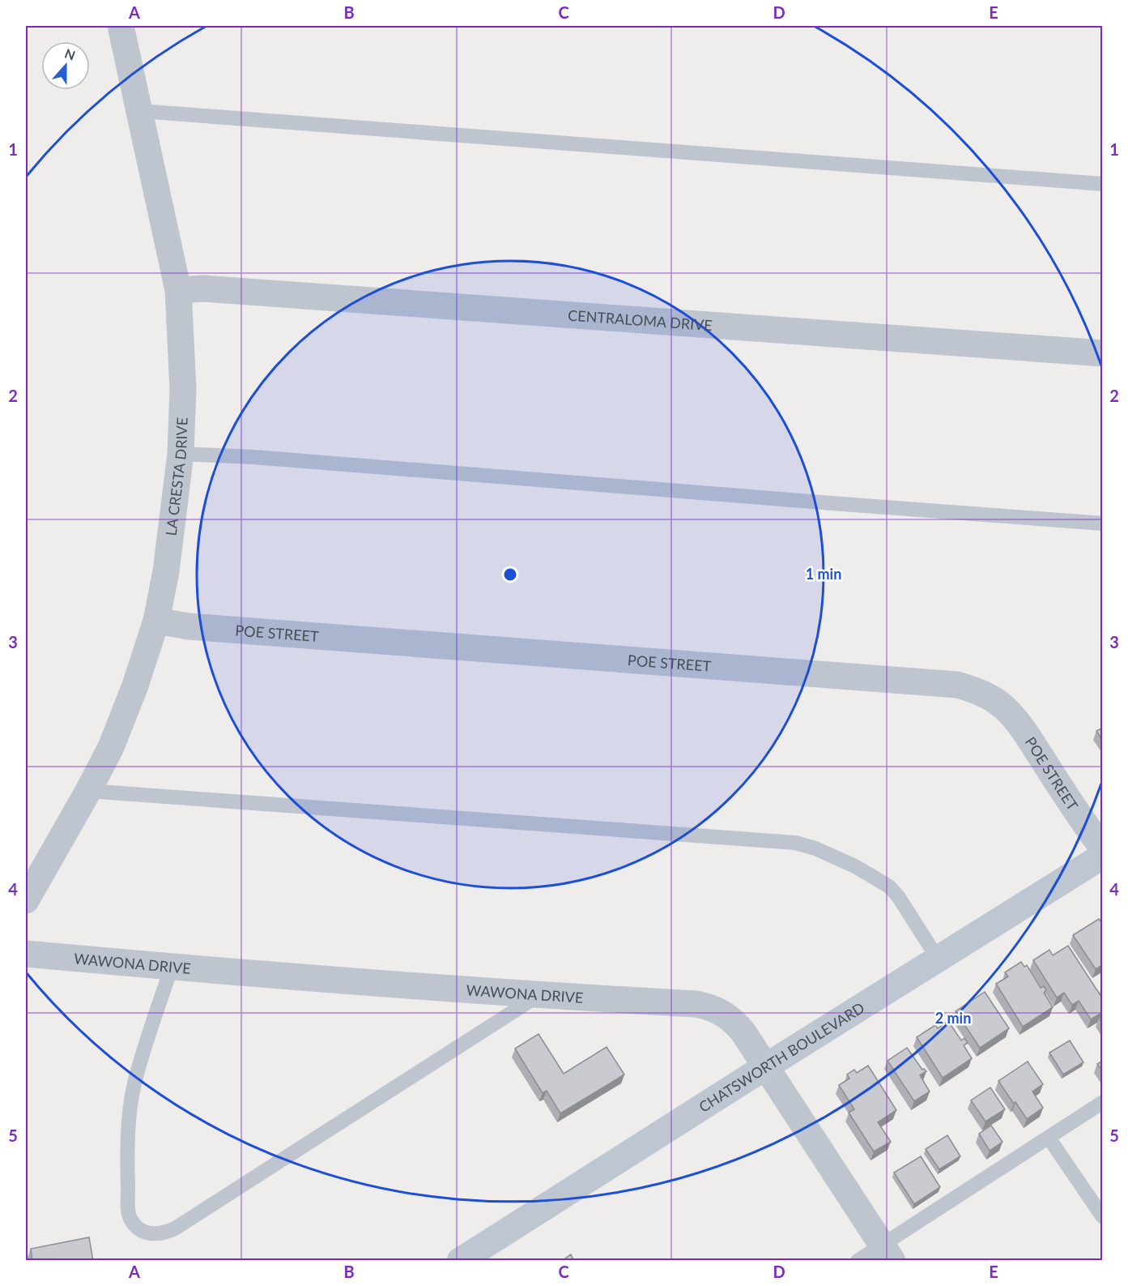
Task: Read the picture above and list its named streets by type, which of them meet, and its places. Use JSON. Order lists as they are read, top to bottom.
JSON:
{
  "streets": {
    "main road": ["CHATSWORTH BOULEVARD"],
    "street": [
      "CENTRALOMA DRIVE",
      "LA CRESTA DRIVE",
      "POE STREET",
      "WAWONA DRIVE"
    ]
  },
  "crossings": [
    ["CENTRALOMA DRIVE", "LA CRESTA DRIVE"],
    ["LA CRESTA DRIVE", "POE STREET"],
    ["WAWONA DRIVE", "CHATSWORTH BOULEVARD"]
  ],
  "north": "top",
  "grid": {
    "columns": [
      "A",
      "B",
      "C",
      "D",
      "E"
    ],
    "rows": [
      "1",
      "2",
      "3",
      "4",
      "5"
    ]
  },
  "rings": ["1 min", "2 min"]
}
